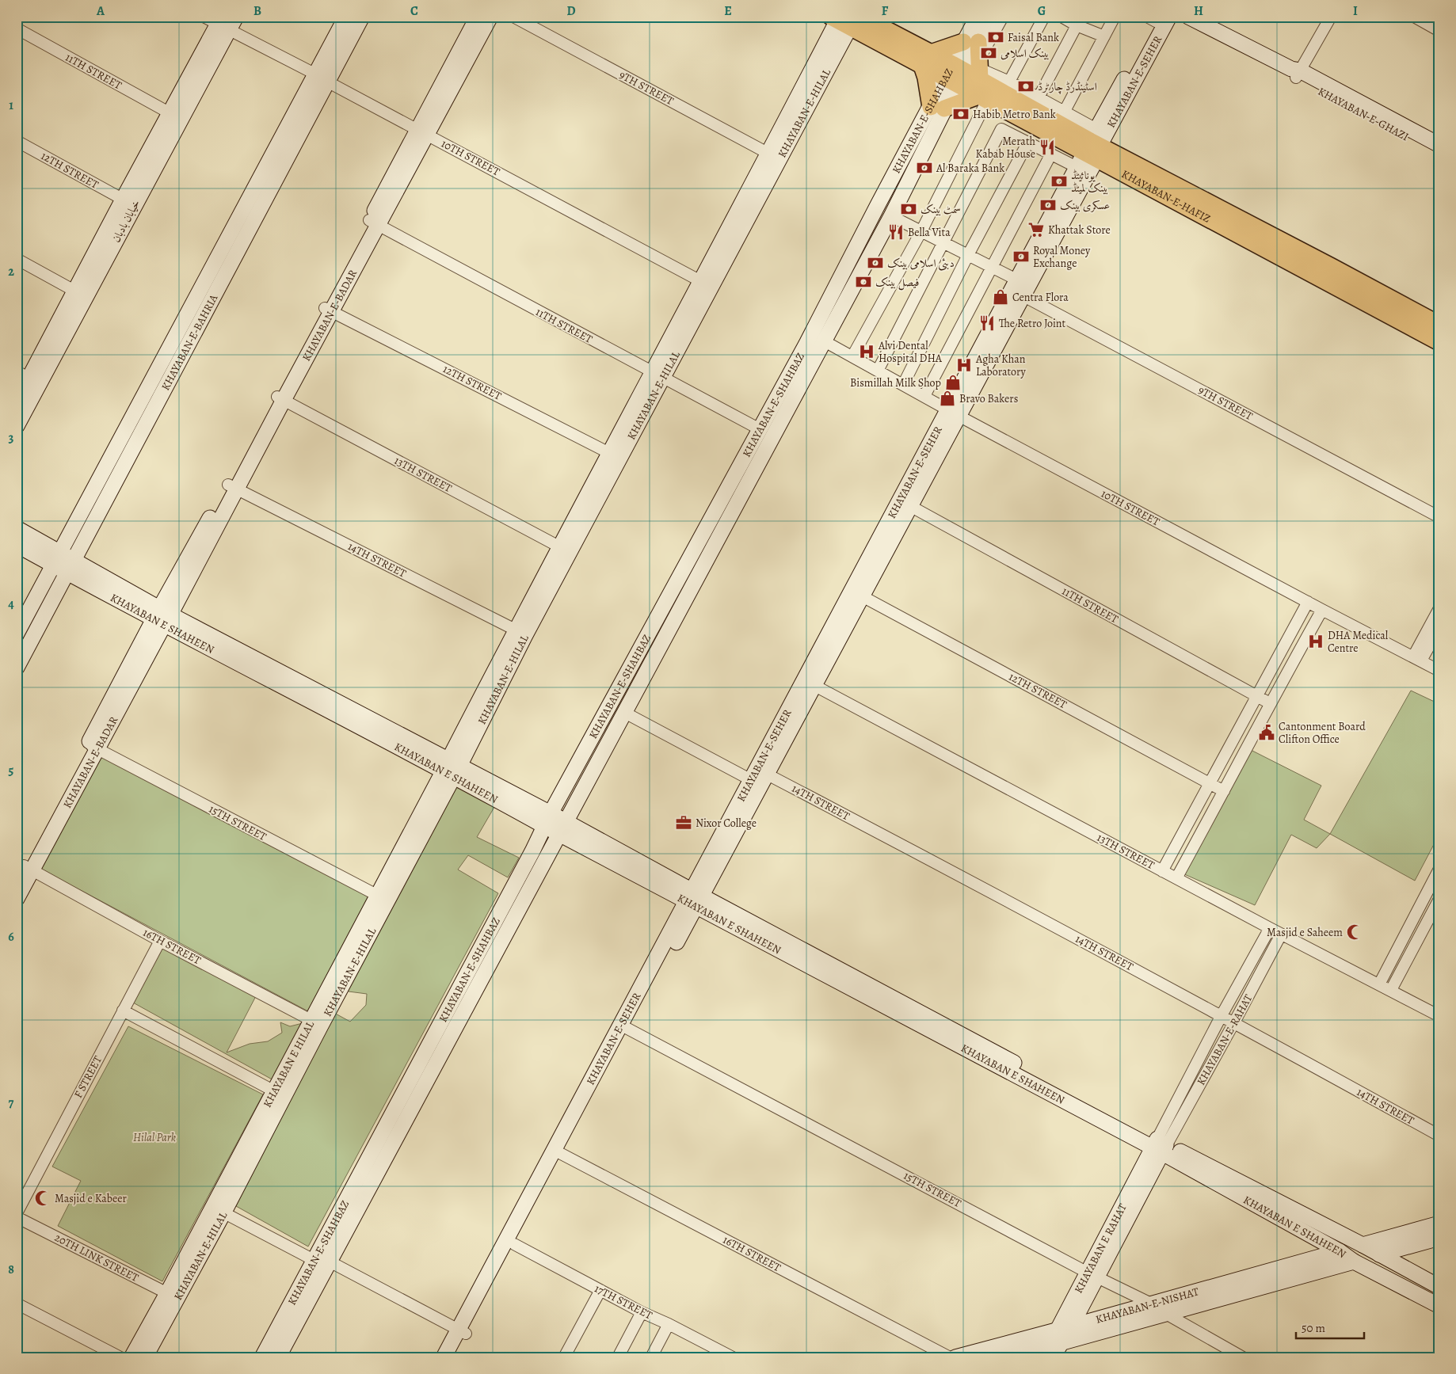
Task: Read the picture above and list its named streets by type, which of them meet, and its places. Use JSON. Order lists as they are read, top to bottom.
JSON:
{
  "streets": {
    "main road": [
      "KHAYABAN-E-SEHER",
      "KHAYABAN-E-HILAL",
      "KHAYABAN-E-GHAZI",
      "KHAYABAN-E-SHAHBAZ",
      "KHAYABAN-E-HAFIZ",
      "خیابان بادبان",
      "KHAYABAN-E-BADAR",
      "KHAYABAN-E-BAHRIA",
      "KHAYABAN E SHAHEEN",
      "KHAYABAN E HILAL",
      "KHAYABAN E RAHAT",
      "KHAYABAN-E-NISHAT"
    ],
    "street": [
      "11TH STREET",
      "9TH STREET",
      "10TH STREET",
      "12TH STREET",
      "13TH STREET",
      "14TH STREET",
      "15TH STREET",
      "16TH STREET",
      "KHAYABAN-E-RAHAT",
      "F STREET",
      "20TH LINK STREET",
      "17TH STREET"
    ]
  },
  "crossings": [
    ["11TH STREET", "KHAYABAN-E-SEHER"],
    ["11TH STREET", "KHAYABAN-E-HILAL"],
    ["11TH STREET", "KHAYABAN-E-SHAHBAZ"],
    ["11TH STREET", "خیابان بادبان"],
    ["11TH STREET", "KHAYABAN-E-BADAR"],
    ["KHAYABAN-E-SEHER", "9TH STREET"],
    ["KHAYABAN-E-SEHER", "10TH STREET"],
    ["KHAYABAN-E-SEHER", "12TH STREET"],
    ["KHAYABAN-E-SEHER", "KHAYABAN-E-HAFIZ"],
    ["KHAYABAN-E-SEHER", "13TH STREET"],
    ["KHAYABAN-E-SEHER", "14TH STREET"],
    ["KHAYABAN-E-SEHER", "KHAYABAN E SHAHEEN"],
    ["KHAYABAN-E-SEHER", "15TH STREET"],
    ["KHAYABAN-E-SEHER", "16TH STREET"],
    ["KHAYABAN-E-SEHER", "17TH STREET"],
    ["9TH STREET", "KHAYABAN-E-HILAL"],
    ["9TH STREET", "KHAYABAN-E-SHAHBAZ"],
    ["KHAYABAN-E-HILAL", "10TH STREET"],
    ["KHAYABAN-E-HILAL", "12TH STREET"],
    ["KHAYABAN-E-HILAL", "KHAYABAN-E-HAFIZ"],
    ["KHAYABAN-E-HILAL", "13TH STREET"],
    ["KHAYABAN-E-HILAL", "14TH STREET"],
    ["KHAYABAN-E-HILAL", "KHAYABAN E SHAHEEN"],
    ["KHAYABAN-E-HILAL", "KHAYABAN E HILAL"],
    ["KHAYABAN-E-HILAL", "20TH LINK STREET"],
    ["KHAYABAN-E-SHAHBAZ", "10TH STREET"],
    ["KHAYABAN-E-SHAHBAZ", "KHAYABAN-E-HAFIZ"],
    ["KHAYABAN-E-SHAHBAZ", "14TH STREET"],
    ["KHAYABAN-E-SHAHBAZ", "KHAYABAN E SHAHEEN"],
    ["10TH STREET", "خیابان بادبان"],
    ["10TH STREET", "KHAYABAN-E-BADAR"],
    ["10TH STREET", "KHAYABAN-E-BAHRIA"],
    ["12TH STREET", "خیابان بادبان"],
    ["12TH STREET", "KHAYABAN-E-BADAR"],
    ["KHAYABAN-E-BADAR", "13TH STREET"],
    ["KHAYABAN-E-BADAR", "14TH STREET"],
    ["KHAYABAN-E-BADAR", "KHAYABAN E SHAHEEN"],
    ["KHAYABAN-E-BADAR", "15TH STREET"],
    ["KHAYABAN-E-BADAR", "16TH STREET"],
    ["KHAYABAN-E-BAHRIA", "KHAYABAN E SHAHEEN"],
    ["13TH STREET", "KHAYABAN-E-RAHAT"],
    ["14TH STREET", "KHAYABAN-E-RAHAT"],
    ["KHAYABAN E SHAHEEN", "KHAYABAN-E-RAHAT"],
    ["KHAYABAN E SHAHEEN", "KHAYABAN E RAHAT"],
    ["KHAYABAN E SHAHEEN", "KHAYABAN-E-NISHAT"],
    ["15TH STREET", "KHAYABAN E HILAL"],
    ["15TH STREET", "KHAYABAN E RAHAT"],
    ["15TH STREET", "KHAYABAN-E-NISHAT"],
    ["16TH STREET", "KHAYABAN E HILAL"],
    ["16TH STREET", "F STREET"],
    ["KHAYABAN-E-RAHAT", "KHAYABAN E RAHAT"],
    ["KHAYABAN E HILAL", "20TH LINK STREET"],
    ["KHAYABAN E RAHAT", "KHAYABAN-E-NISHAT"]
  ],
  "parks": ["Hilal Park"],
  "places": {
    "bank": [
      "Faisal Bank",
      "بینک اسلامی",
      "اسٹینڈرڈ چارٹرڈ",
      "Habib Metro Bank",
      "Al Baraka Bank",
      "یونائیٹڈ بینک لمیٹڈ",
      "عسکری بینک",
      "سمٹ بینک",
      "Royal Money Exchange",
      "دبئی اسلامی بینک",
      "فیصل بینک"
    ],
    "restaurant": ["Merath Kabab House", "Bella Vita", "The Retro Joint"],
    "supermarket": ["Khattak Store"],
    "shop": ["Centra Flora", "Bismillah Milk Shop", "Bravo Bakers"],
    "hospital": ["Alvi Dental Hospital DHA", "Agha Khan Laboratory", "DHA Medical Centre"],
    "public building": ["Cantonment Board Clifton Office"],
    "office": ["Nixor College"],
    "mosque": ["Masjid e Saheem", "Masjid e Kabeer"]
  },
  "scale_bar": "50 m",
  "grid": {
    "columns": [
      "A",
      "B",
      "C",
      "D",
      "E",
      "F",
      "G",
      "H",
      "I"
    ],
    "rows": [
      "1",
      "2",
      "3",
      "4",
      "5",
      "6",
      "7",
      "8"
    ]
  }
}
